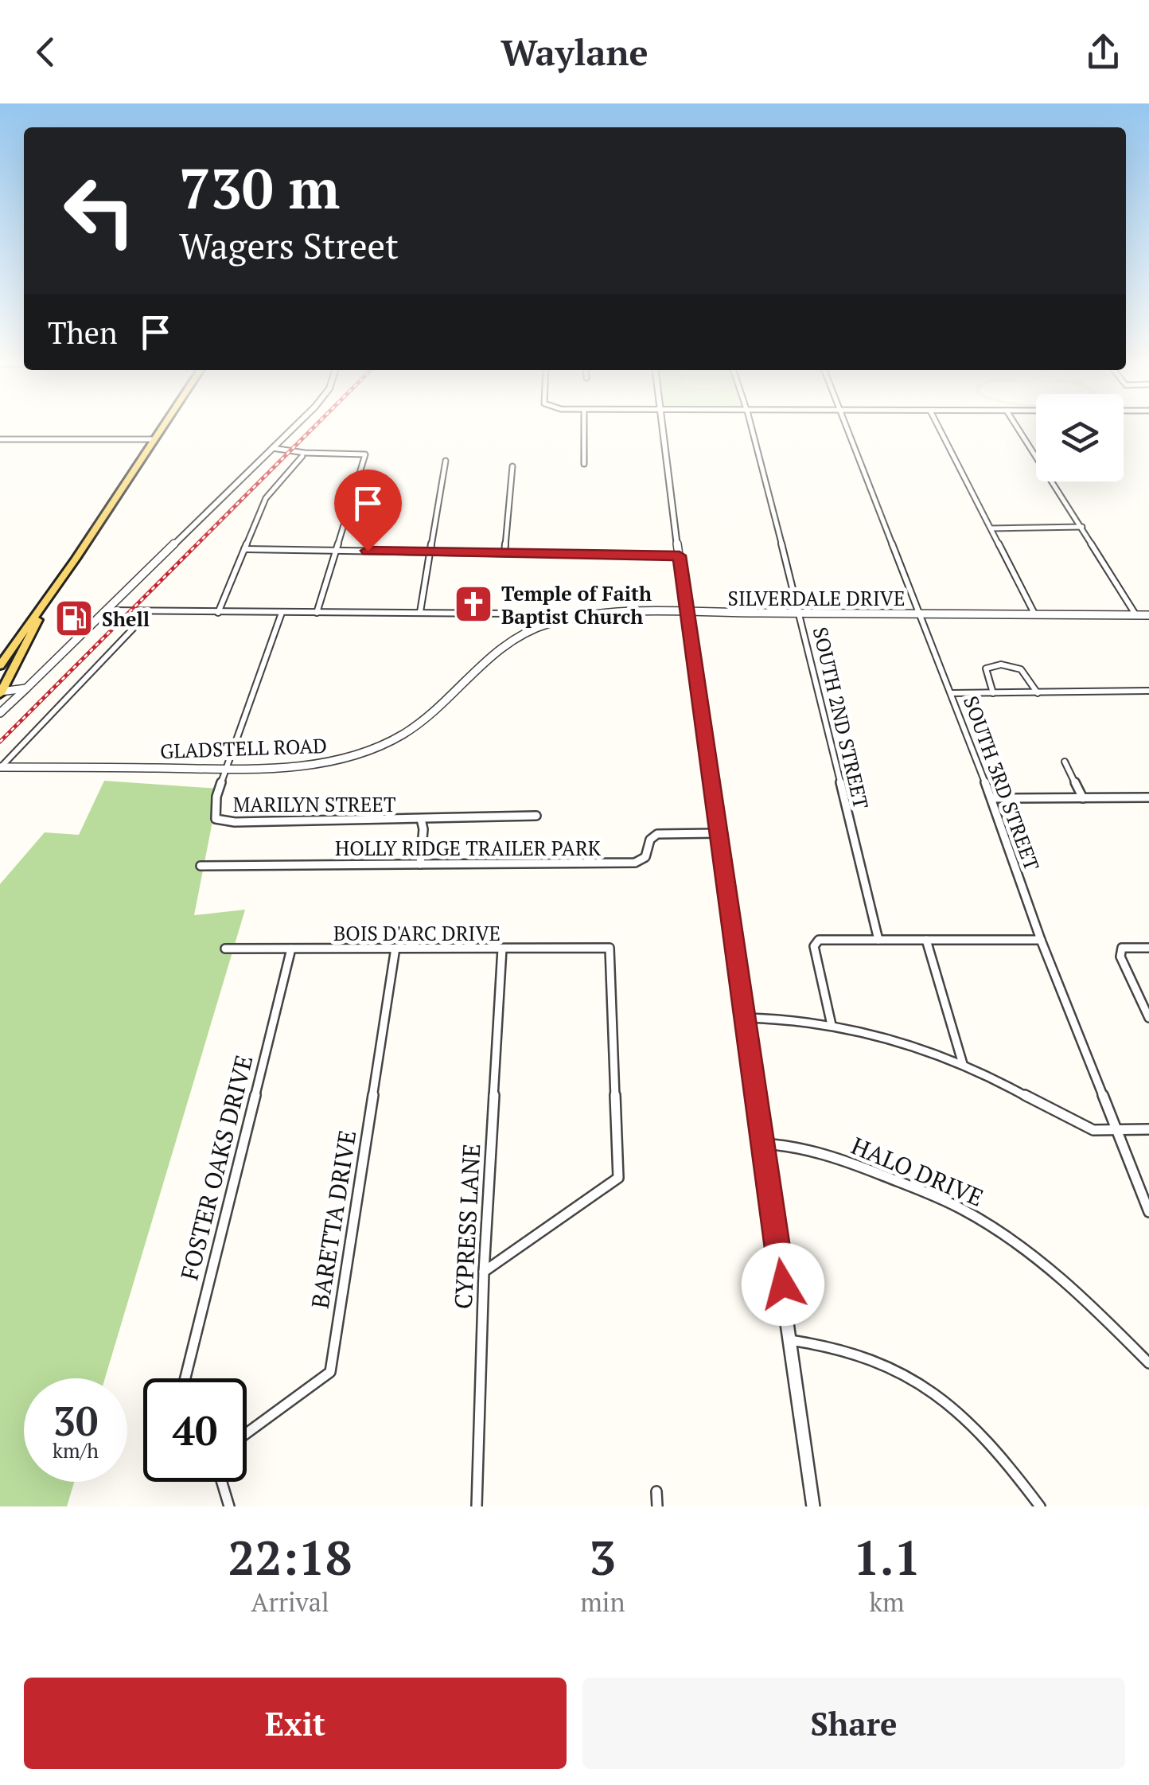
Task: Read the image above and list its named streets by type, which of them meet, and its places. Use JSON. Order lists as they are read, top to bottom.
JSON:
{
  "streets": {
    "street": [
      "SILVERDALE DRIVE",
      "SOUTH 2ND STREET",
      "GLADSTELL ROAD",
      "SOUTH 3RD STREET",
      "MARILYN STREET",
      "HOLLY RIDGE TRAILER PARK",
      "BOIS D'ARC DRIVE",
      "FOSTER OAKS DRIVE",
      "HALO DRIVE",
      "BARETTA DRIVE",
      "CYPRESS LANE"
    ]
  },
  "crossings": [
    ["SILVERDALE DRIVE", "SOUTH 2ND STREET"],
    ["SILVERDALE DRIVE", "GLADSTELL ROAD"],
    ["SILVERDALE DRIVE", "SOUTH 3RD STREET"],
    ["GLADSTELL ROAD", "MARILYN STREET"],
    ["BOIS D'ARC DRIVE", "FOSTER OAKS DRIVE"],
    ["BOIS D'ARC DRIVE", "BARETTA DRIVE"],
    ["BOIS D'ARC DRIVE", "CYPRESS LANE"]
  ],
  "places": {
    "church": ["Temple of Faith Baptist Church"],
    "fuel station": ["Shell"]
  },
  "page": {
    "header": "Waylane",
    "turn": ["730 m", "Wagers Street"],
    "then": "Then",
    "speed": "30 km/h",
    "limit": "40",
    "eta": [
      "22:18",
      "Arrival",
      "3",
      "min",
      "1.1",
      "km"
    ],
    "buttons": ["Exit", "Share"]
  }
}
